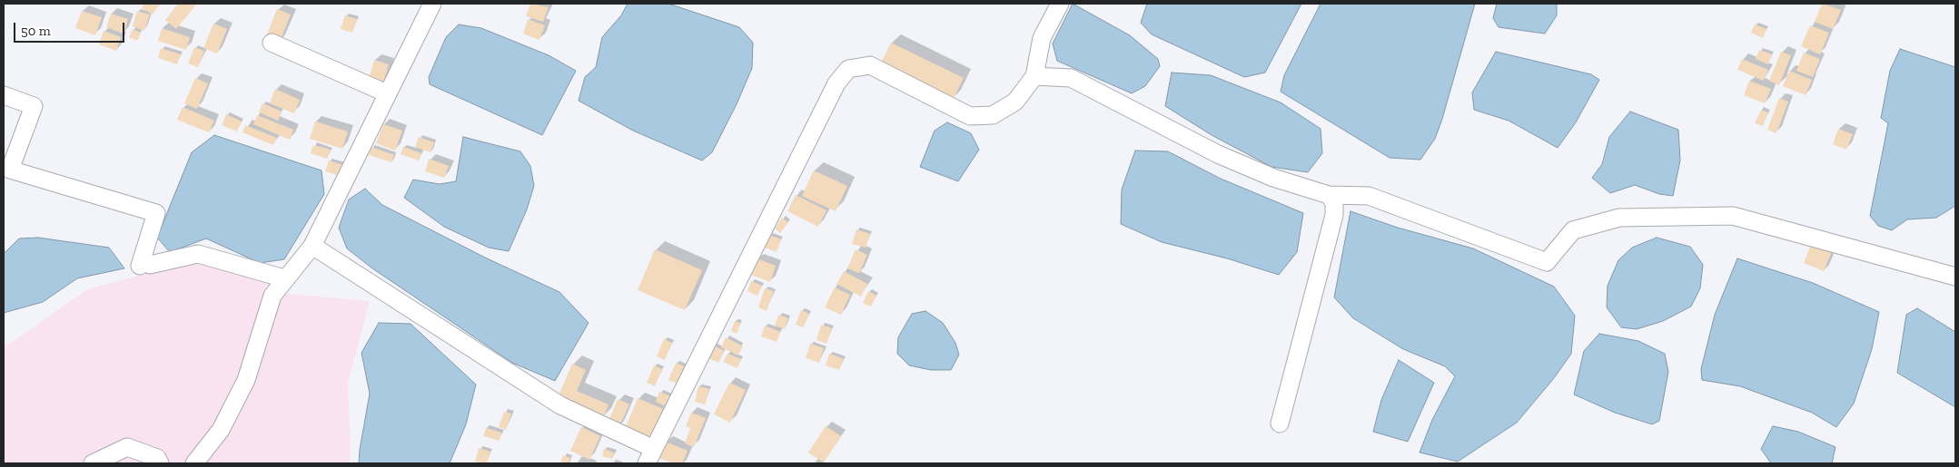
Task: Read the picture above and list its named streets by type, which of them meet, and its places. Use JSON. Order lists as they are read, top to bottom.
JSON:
{
  "scale_bar": "50 m"
}
